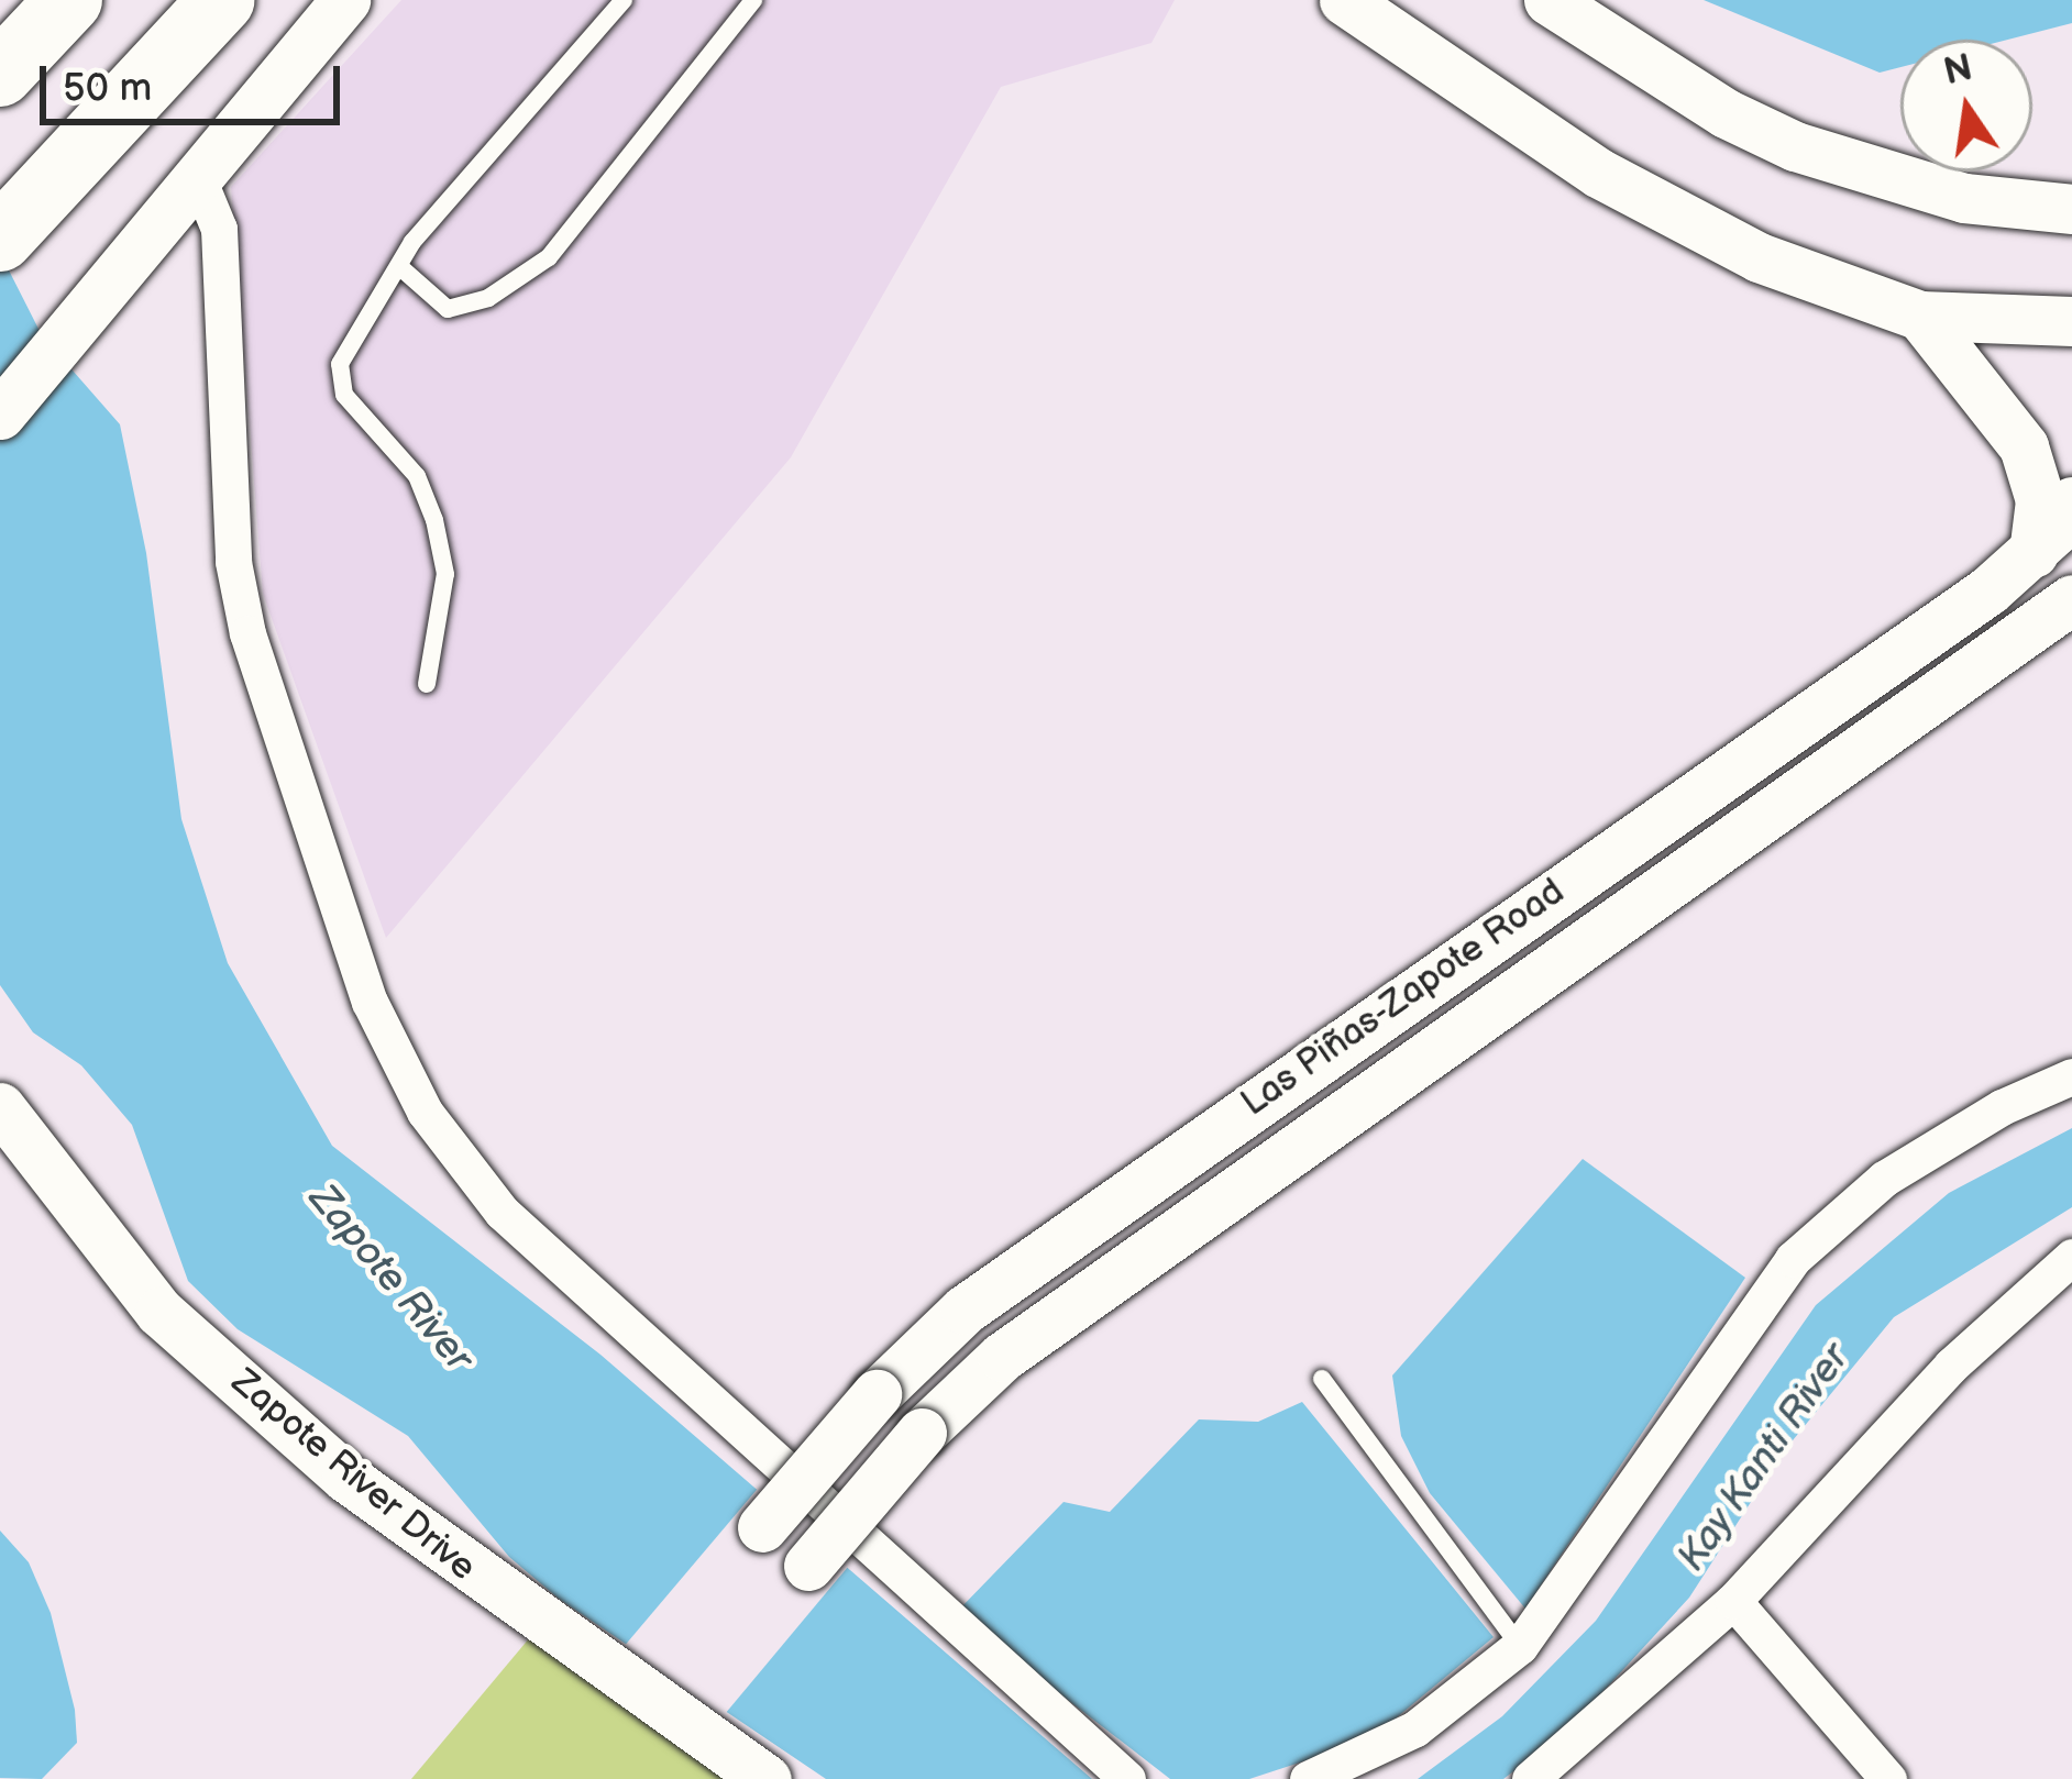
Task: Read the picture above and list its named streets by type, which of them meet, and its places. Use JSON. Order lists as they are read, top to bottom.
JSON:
{
  "streets": {
    "main road": ["Las Piñas-Zapote Road", "Zapote River Drive"]
  },
  "water": ["Zapote River", "Kay Kanti River"],
  "scale_bar": "50 m",
  "north": "top"
}
